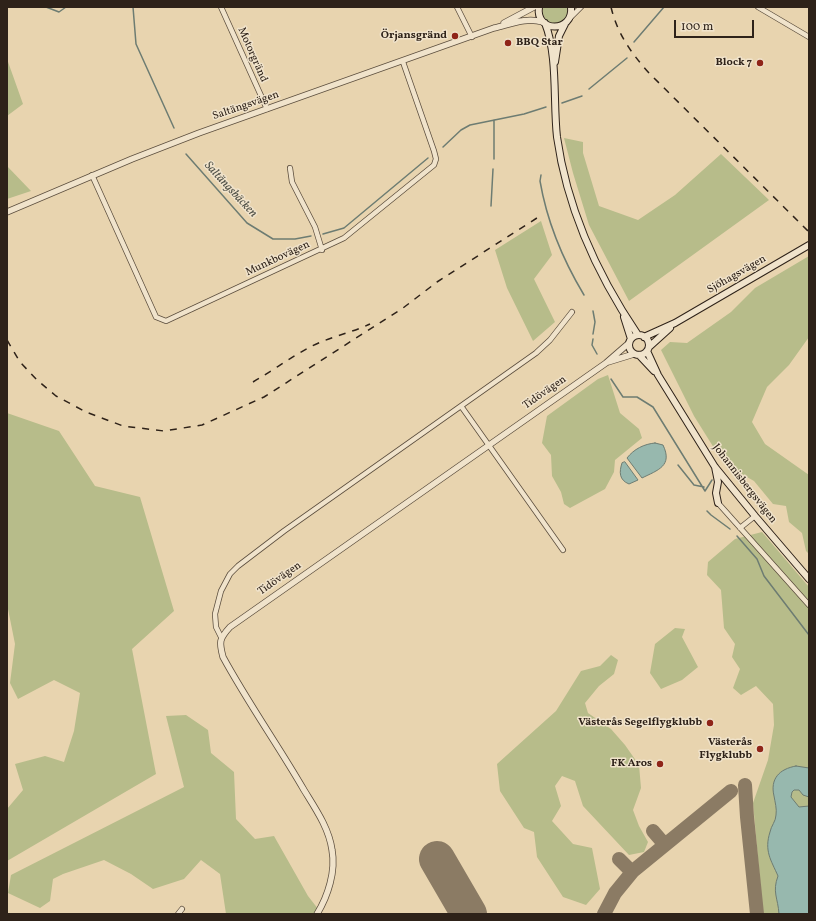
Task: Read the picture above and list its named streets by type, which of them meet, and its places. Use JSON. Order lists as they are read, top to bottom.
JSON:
{
  "streets": {
    "main road": ["Sjöhagsvägen", "Johannisbergsvägen"],
    "street": [
      "Motorgränd",
      "Saltängsvägen",
      "Munkbovägen",
      "Tidövägen"
    ]
  },
  "crossings": [
    ["Motorgränd", "Saltängsvägen"],
    ["Saltängsvägen", "Munkbovägen"],
    ["Sjöhagsvägen", "Tidövägen"],
    ["Sjöhagsvägen", "Johannisbergsvägen"],
    ["Tidövägen", "Johannisbergsvägen"]
  ],
  "water": ["Saltängsbäcken"],
  "places": [
    "Örjansgränd",
    "BBQ Star",
    "Block 7",
    "Västerås Segelflygklubb",
    "Västerås Flygklubb",
    "FK Aros"
  ],
  "scale_bar": "100 m"
}
